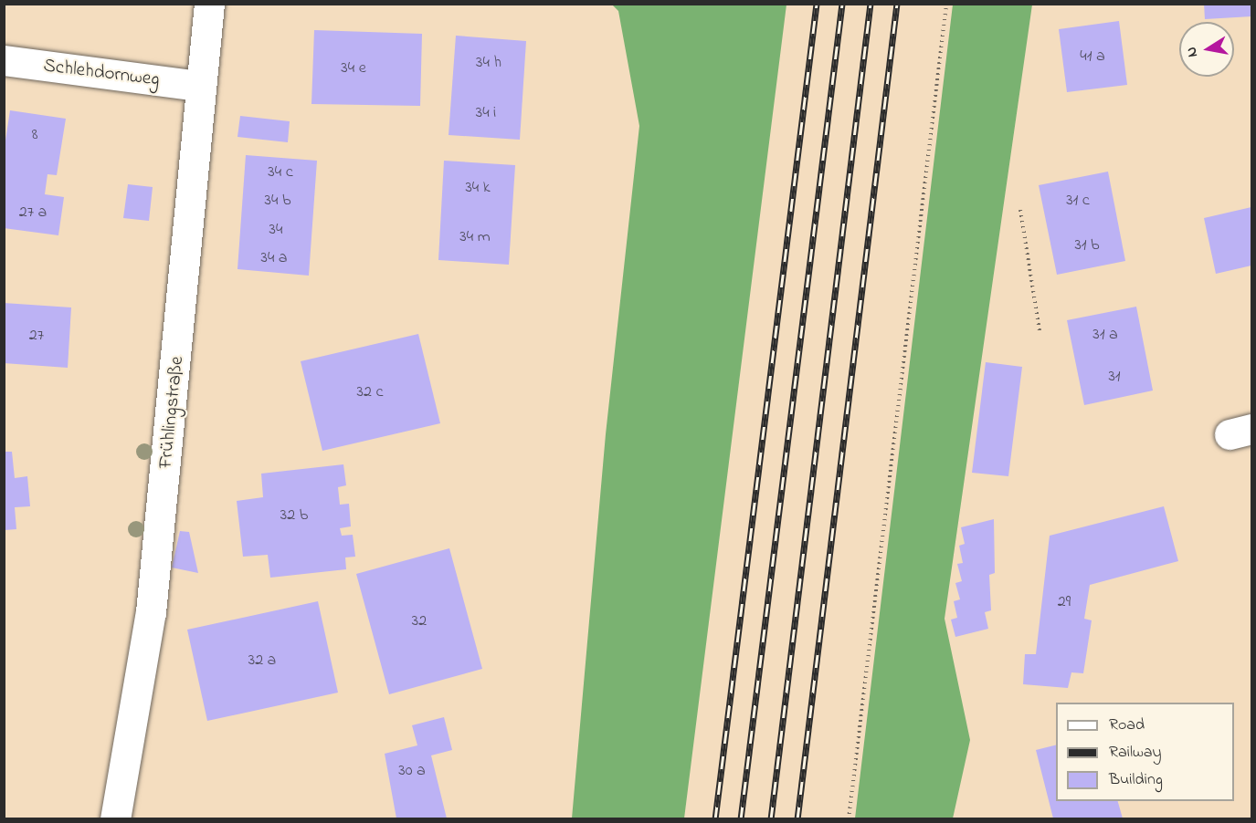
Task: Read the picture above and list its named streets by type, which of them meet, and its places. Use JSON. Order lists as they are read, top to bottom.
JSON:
{
  "streets": {
    "street": ["Schlehdornweg", "Frühlingstraße"]
  },
  "crossings": [
    ["Schlehdornweg", "Frühlingstraße"]
  ],
  "house_numbers": [
    "41 a",
    "34 h",
    "34 e",
    "34 i",
    "8",
    "34 c",
    "34 k",
    "34 b",
    "31 c",
    "27 a",
    "34",
    "34 m",
    "31 b",
    "34 a",
    "31 a",
    "27",
    "31",
    "32 c",
    "32 b",
    "29",
    "32",
    "32 a",
    "30 a"
  ],
  "legend": ["Road", "Railway", "Building"],
  "north": "left"
}
